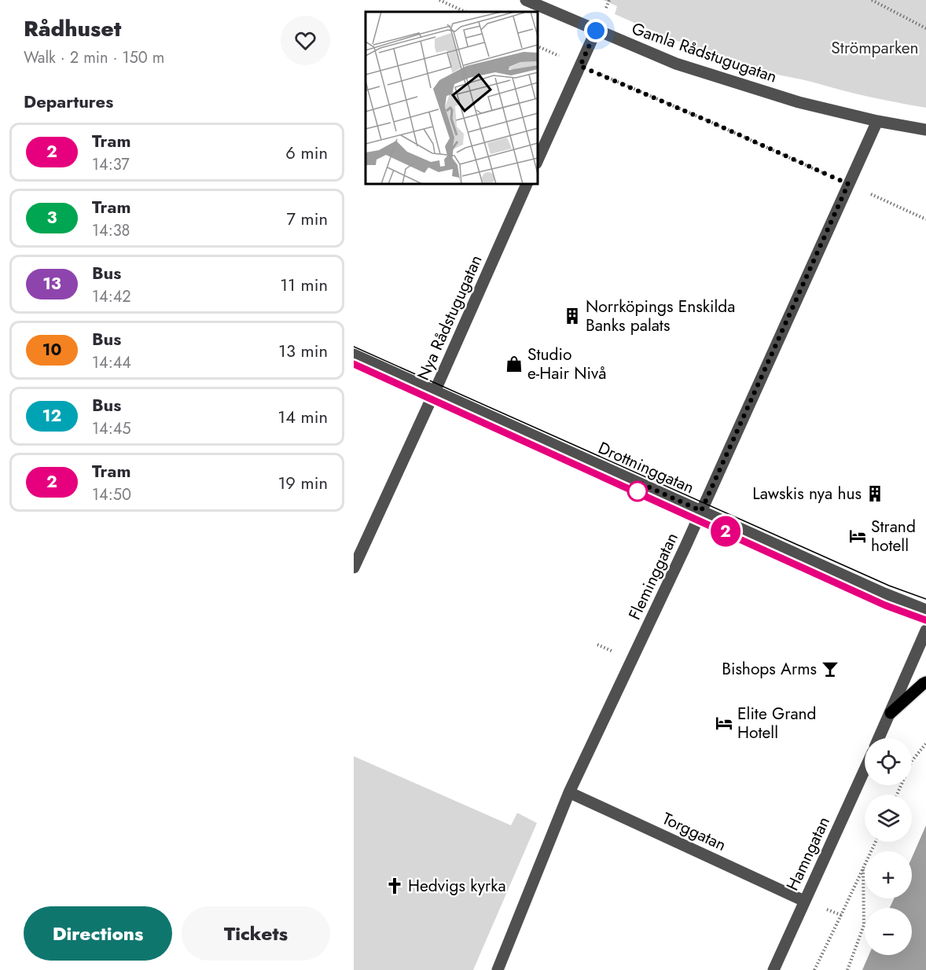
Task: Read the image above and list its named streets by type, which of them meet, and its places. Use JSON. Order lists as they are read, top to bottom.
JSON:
{
  "streets": {
    "street": [
      "Gamla Rådstugugatan",
      "Nya Rådstugugatan",
      "Drottninggatan",
      "Fleminggatan",
      "Torggatan",
      "Hamngatan"
    ]
  },
  "crossings": [
    ["Gamla Rådstugugatan", "Fleminggatan"],
    ["Nya Rådstugugatan", "Drottninggatan"],
    ["Drottninggatan", "Fleminggatan"],
    ["Fleminggatan", "Torggatan"],
    ["Torggatan", "Hamngatan"]
  ],
  "parks": ["Strömparken"],
  "places": {
    "building": ["Norrköpings Enskilda Banks palats", "Lawskis nya hus"],
    "shop": ["Studio e-Hair Nivå"],
    "hotel": ["Strand hotell", "Elite Grand Hotell"],
    "bar": ["Bishops Arms"],
    "church": ["Hedvigs kyrka"]
  },
  "lines": ["tram line 2"],
  "page": {
    "heading": [
      ["Rådhuset", "Walk · 2 min · 150 m"],
      "Departures"
    ],
    "on_map": "2",
    "list": [
      {
        "mark": "2",
        "name": "Tram",
        "note": "14:37",
        "value": "6 min"
      },
      {
        "mark": "3",
        "name": "Tram",
        "note": "14:38",
        "value": "7 min"
      },
      {
        "mark": "13",
        "name": "Bus",
        "note": "14:42",
        "value": "11 min"
      },
      {
        "mark": "10",
        "name": "Bus",
        "note": "14:44",
        "value": "13 min"
      },
      {
        "mark": "12",
        "name": "Bus",
        "note": "14:45",
        "value": "14 min"
      },
      {
        "mark": "2",
        "name": "Tram",
        "note": "14:50",
        "value": "19 min"
      }
    ],
    "map_buttons": ["+", "−"],
    "buttons": ["Directions", "Tickets"]
  }
}
